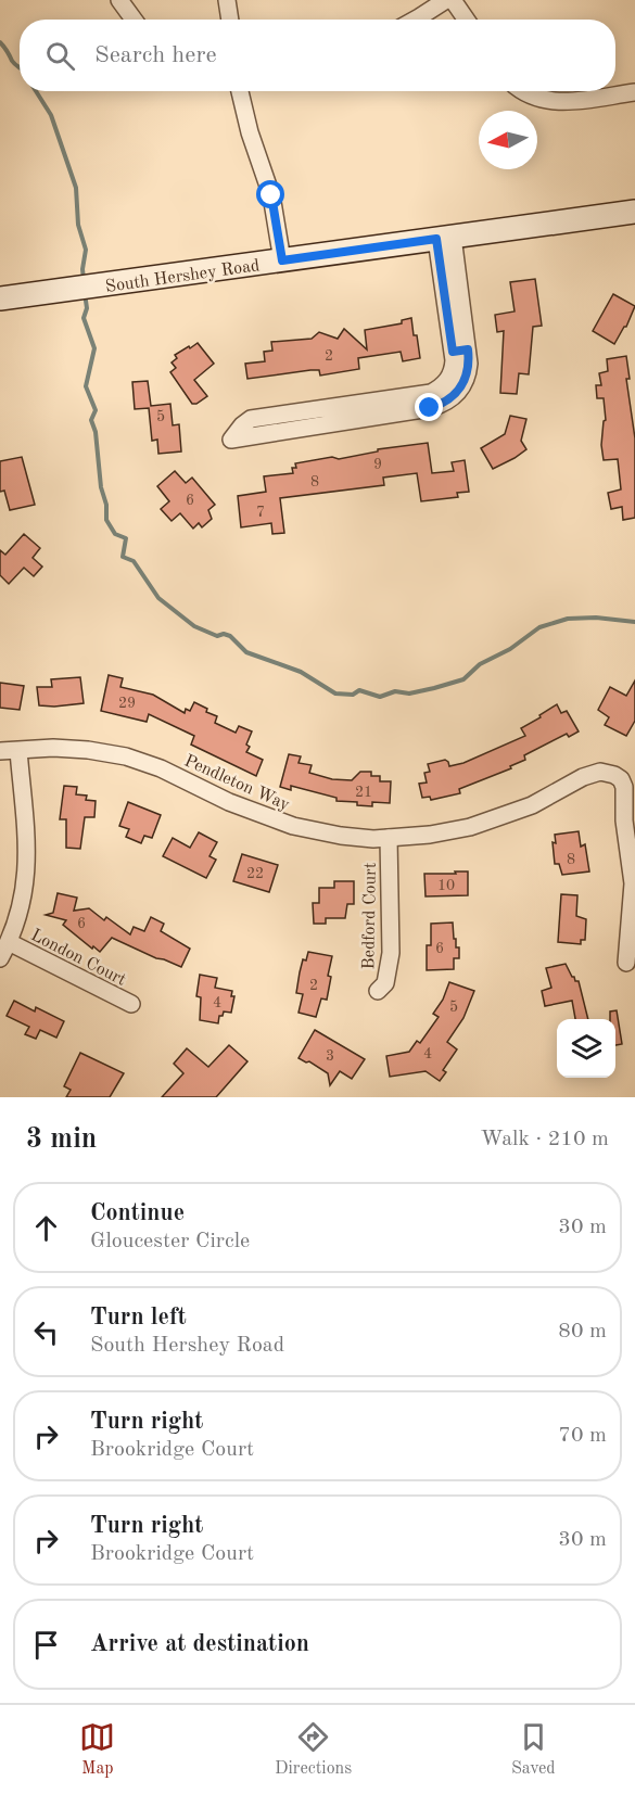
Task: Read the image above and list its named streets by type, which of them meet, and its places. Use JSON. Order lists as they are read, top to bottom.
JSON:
{
  "streets": {
    "main road": ["South Hershey Road"],
    "street": ["Pendleton Way", "Bedford Court", "London Court"]
  },
  "crossings": [
    ["Pendleton Way", "Bedford Court"]
  ],
  "house_numbers": [
    "2",
    "5",
    "9",
    "8",
    "6",
    "7",
    "29",
    "21",
    "8",
    "22",
    "10",
    "6",
    "6",
    "2",
    "4",
    "5",
    "4",
    "3"
  ],
  "north": "left",
  "page": {
    "search": "Search here",
    "heading": ["3 min", "Walk · 210 m"],
    "list": [
      ["Continue", "Gloucester Circle", "30 m"],
      ["Turn left", "South Hershey Road", "80 m"],
      ["Turn right", "Brookridge Court", "70 m"],
      ["Turn right", "Brookridge Court", "30 m"],
      "Arrive at destination"
    ],
    "nav": ["Map", "Directions", "Saved"]
  }
}
